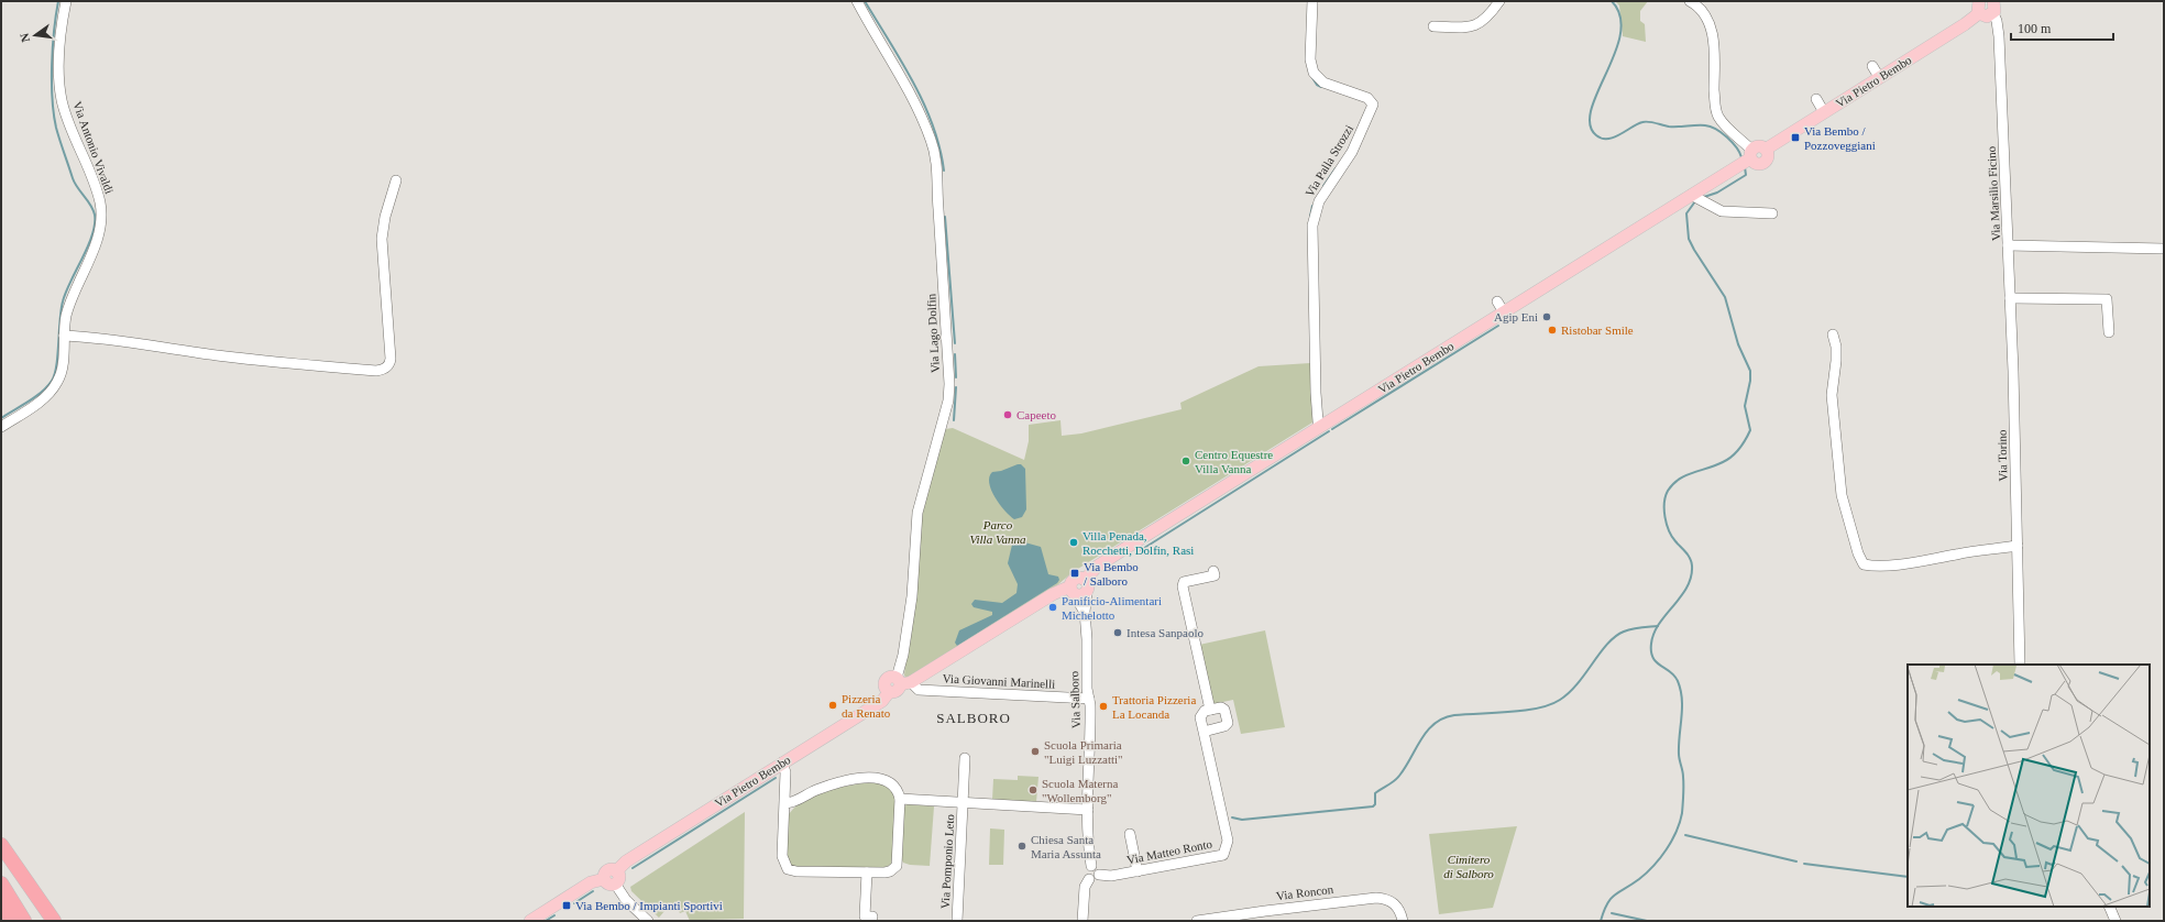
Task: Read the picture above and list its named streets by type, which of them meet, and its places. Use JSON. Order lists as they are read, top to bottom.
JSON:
{
  "streets": {
    "main road": ["Via Pietro Bembo"],
    "street": [
      "Via Antonio Vivaldi",
      "Via Palla Strozzi",
      "Via Marsilio Ficino",
      "Via Lago Dolfin",
      "Via Torino",
      "Via Giovanni Marinelli",
      "Via Salboro",
      "Via Matteo Ronto",
      "Via Pomponio Leto",
      "Via Roncon"
    ]
  },
  "crossings": [
    ["Via Pietro Bembo", "Via Palla Strozzi"],
    ["Via Pietro Bembo", "Via Lago Dolfin"],
    ["Via Pietro Bembo", "Via Giovanni Marinelli"],
    ["Via Pietro Bembo", "Via Salboro"],
    ["Via Marsilio Ficino", "Via Torino"],
    ["Via Lago Dolfin", "Via Giovanni Marinelli"],
    ["Via Giovanni Marinelli", "Via Salboro"],
    ["Via Salboro", "Via Matteo Ronto"],
    ["Via Salboro", "Via Pomponio Leto"]
  ],
  "districts": ["SALBORO"],
  "parks": ["Parco Villa Vanna", "Cimitero di Salboro"],
  "places": {
    "transit": ["Via Bembo / Pozzoveggiani", "Via Bembo / Salboro", "Via Bembo / Impianti Sportivi"],
    "other": [
      "Agip Eni",
      "Ristobar Smile",
      "Capeeto",
      "Centro Equestre Villa Vanna",
      "Villa Penada, Rocchetti, Dolfin, Rasi",
      "Panificio-Alimentari Michelotto",
      "Intesa Sanpaolo",
      "Pizzeria da Renato",
      "Trattoria Pizzeria La Locanda",
      "Scuola Primaria \"Luigi Luzzatti\"",
      "Scuola Materna \"Wollemborg\"",
      "Chiesa Santa Maria Assunta"
    ]
  },
  "scale_bar": "100 m",
  "north": "left"
}
